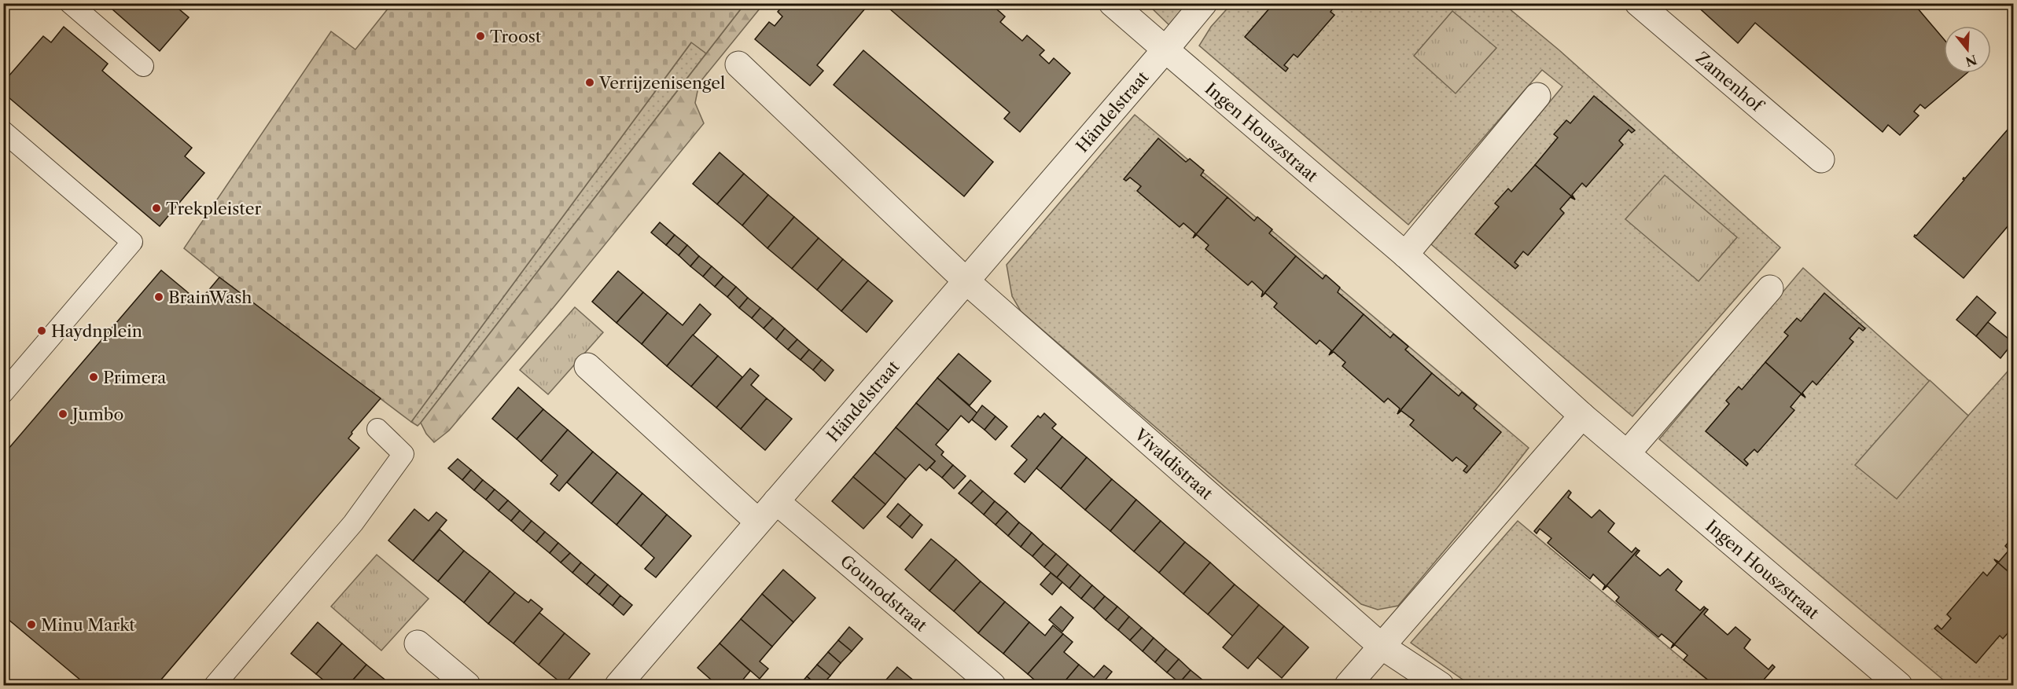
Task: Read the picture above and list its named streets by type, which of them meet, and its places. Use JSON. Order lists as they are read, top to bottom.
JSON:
{
  "streets": {
    "street": [
      "Zamenhof",
      "Händelstraat",
      "Ingen Houszstraat",
      "Vivaldistraat",
      "Gounodstraat"
    ]
  },
  "crossings": [
    ["Händelstraat", "Ingen Houszstraat"],
    ["Händelstraat", "Vivaldistraat"],
    ["Händelstraat", "Gounodstraat"]
  ],
  "places": [
    "Troost",
    "Verrijzenisengel",
    "Trekpleister",
    "BrainWash",
    "Haydnplein",
    "Primera",
    "Jumbo",
    "Minu Markt"
  ],
  "north": "bottom"
}
